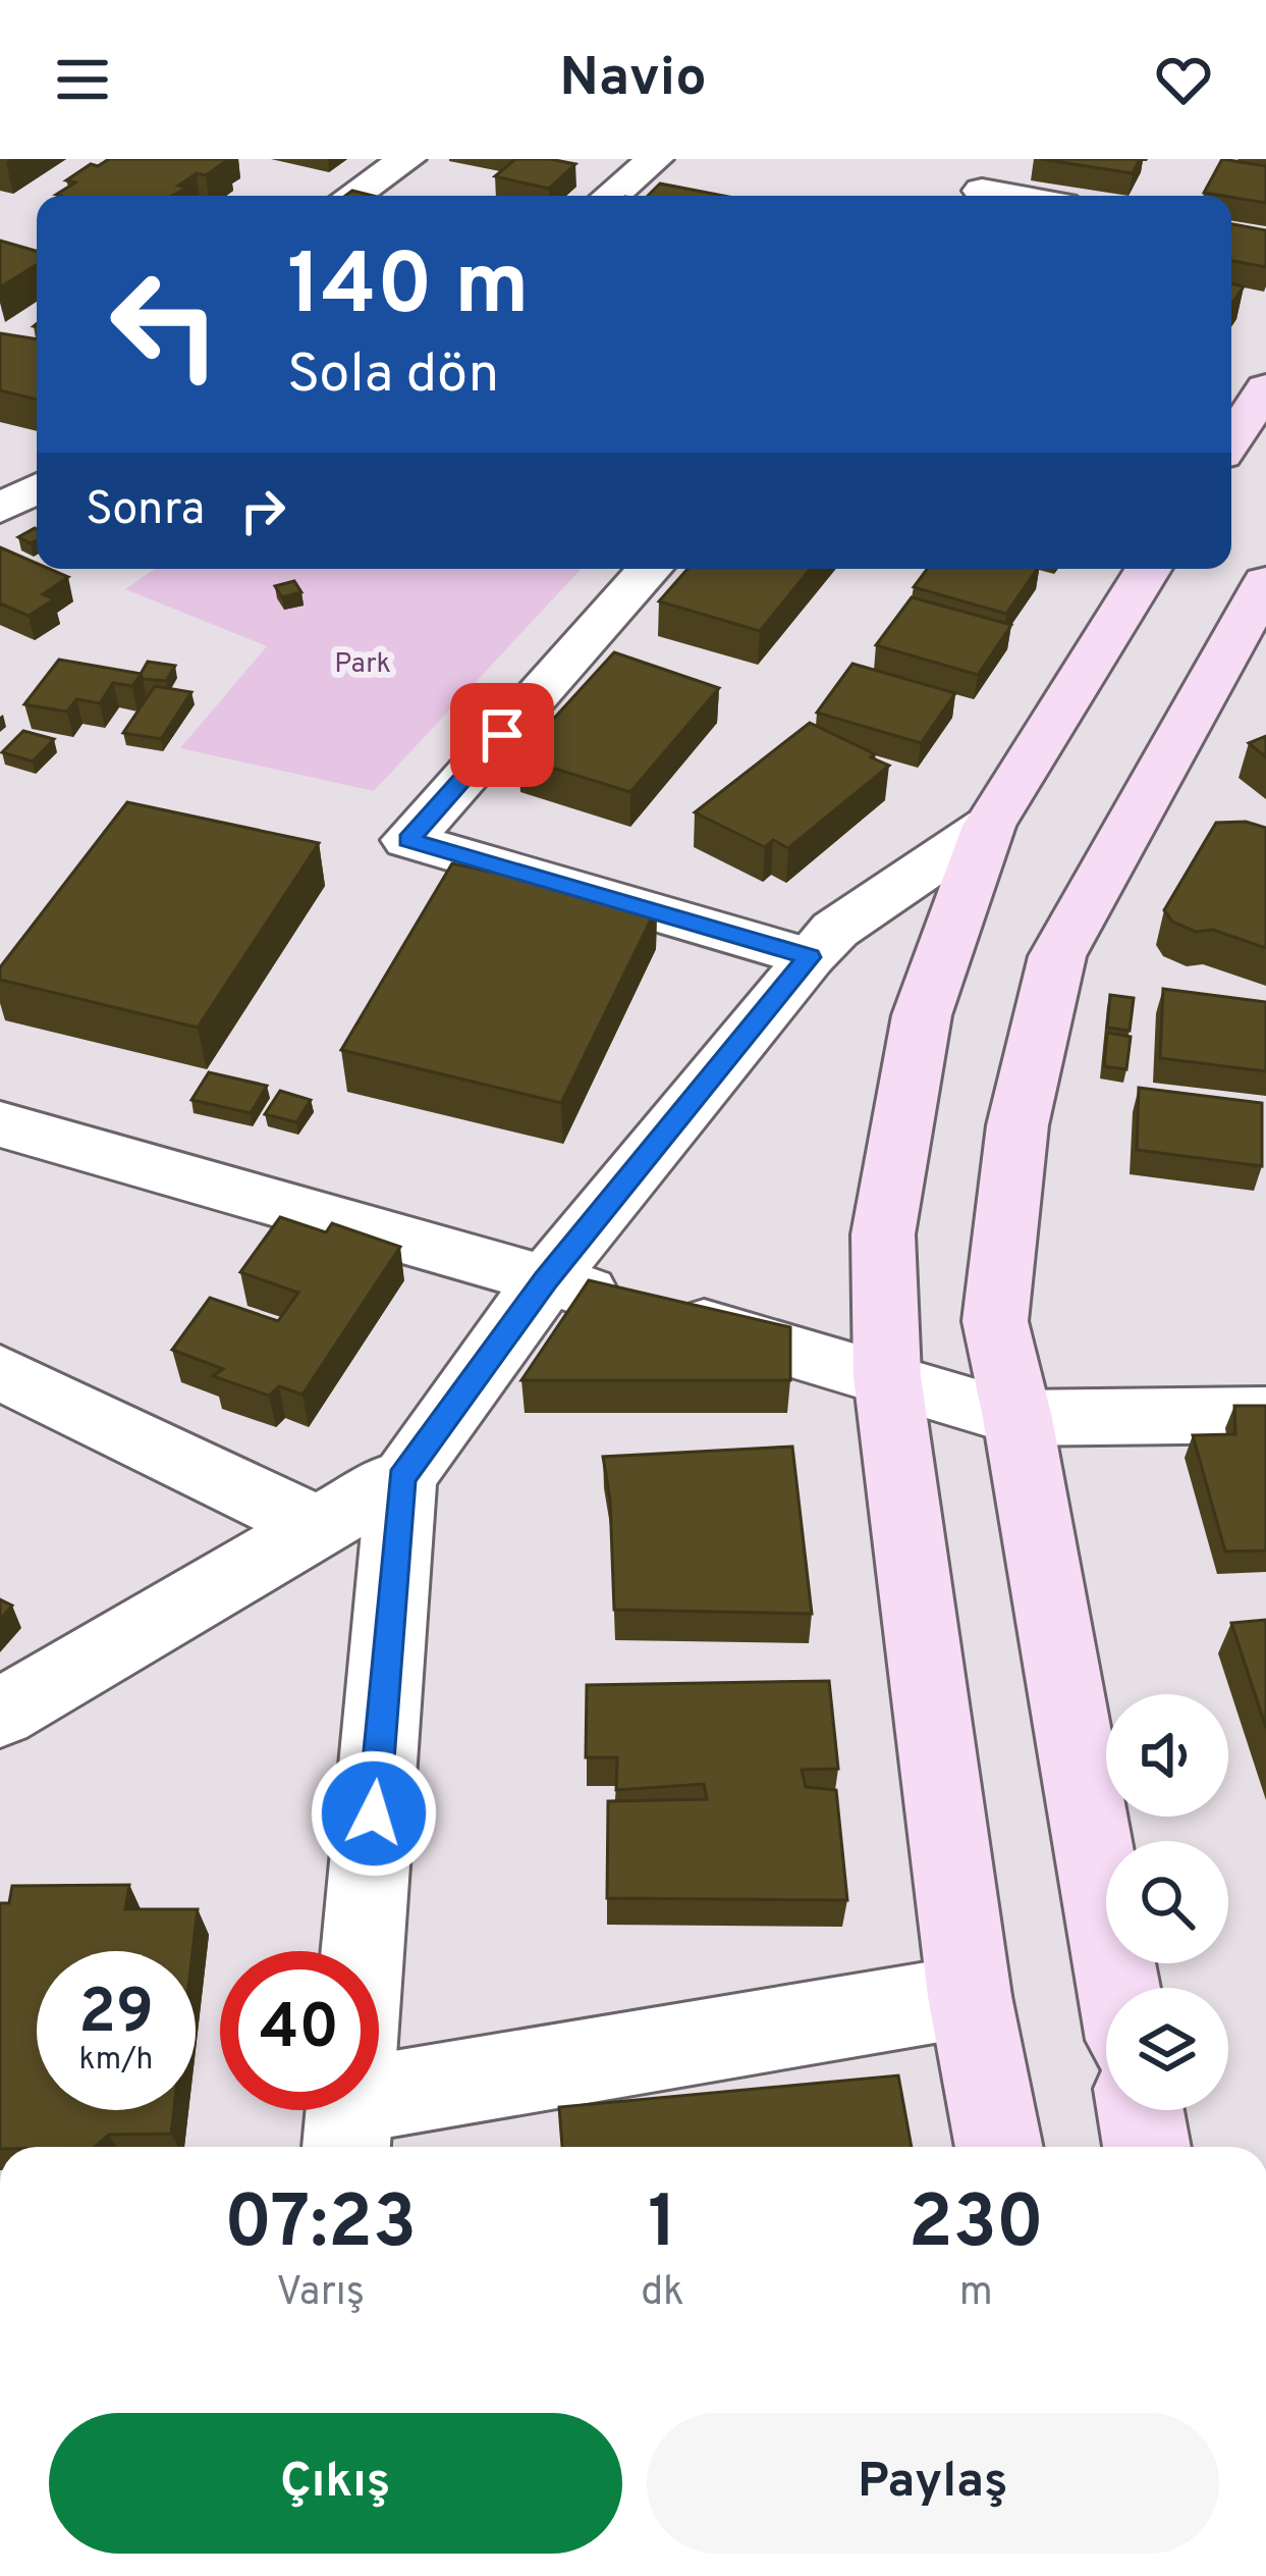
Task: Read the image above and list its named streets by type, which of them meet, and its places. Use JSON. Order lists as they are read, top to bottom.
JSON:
{
  "parks": ["Park"],
  "page": {
    "header": "Navio",
    "turn": ["140 m", "Sola dön"],
    "then": "Sonra",
    "speed": "29 km/h",
    "limit": "40",
    "eta": [
      "07:23",
      "Varış",
      "1",
      "dk",
      "230",
      "m"
    ],
    "buttons": ["Çıkış", "Paylaş"]
  }
}
